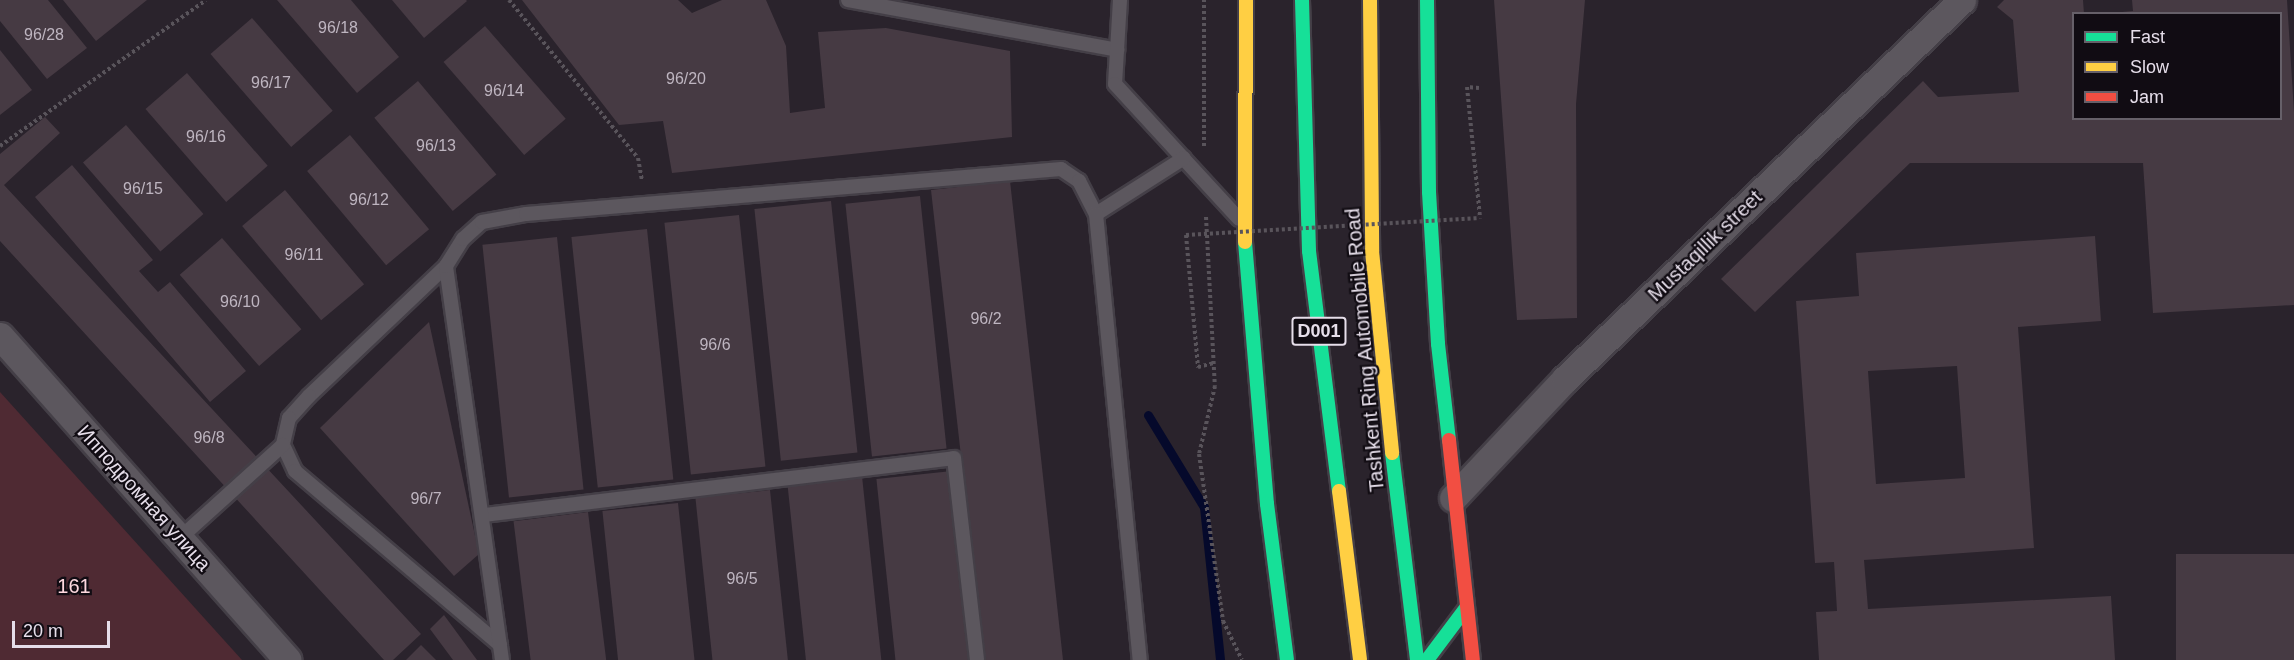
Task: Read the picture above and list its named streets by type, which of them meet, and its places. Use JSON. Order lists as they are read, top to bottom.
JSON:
{
  "streets": {
    "main road": ["D001", "Tashkent Ring Automobile Road"],
    "street": ["Mustaqillik street", "Ипподромная улица"]
  },
  "parks": ["161"],
  "house_numbers": [
    "96/18",
    "96/28",
    "96/20",
    "96/17",
    "96/14",
    "96/16",
    "96/13",
    "96/15",
    "96/12",
    "96/11",
    "96/10",
    "96/2",
    "96/6",
    "96/8",
    "96/7",
    "96/5"
  ],
  "legend": ["Fast", "Slow", "Jam"],
  "scale_bar": "20 m"
}
